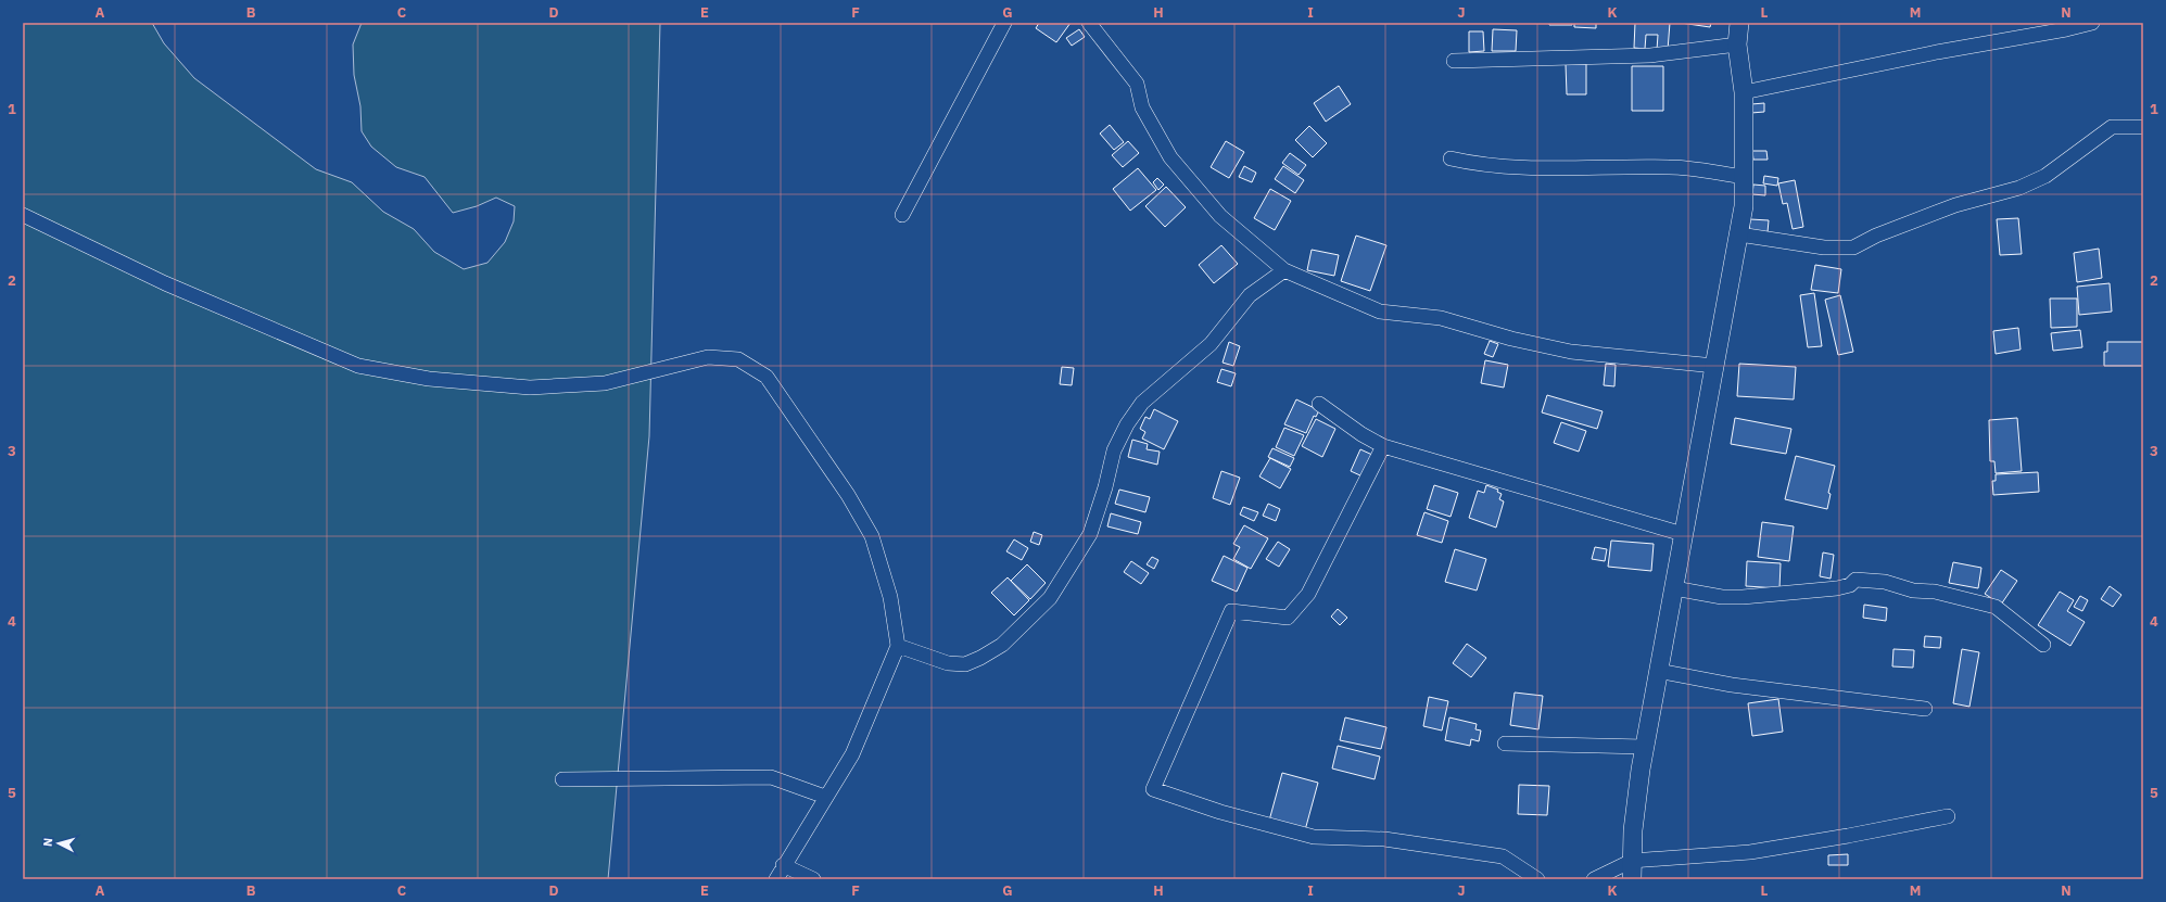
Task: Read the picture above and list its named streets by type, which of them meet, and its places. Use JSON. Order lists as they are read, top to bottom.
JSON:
{
  "north": "left",
  "grid": {
    "columns": [
      "A",
      "B",
      "C",
      "D",
      "E",
      "F",
      "G",
      "H",
      "I",
      "J",
      "K",
      "L",
      "M",
      "N"
    ],
    "rows": [
      "1",
      "2",
      "3",
      "4",
      "5"
    ]
  }
}
